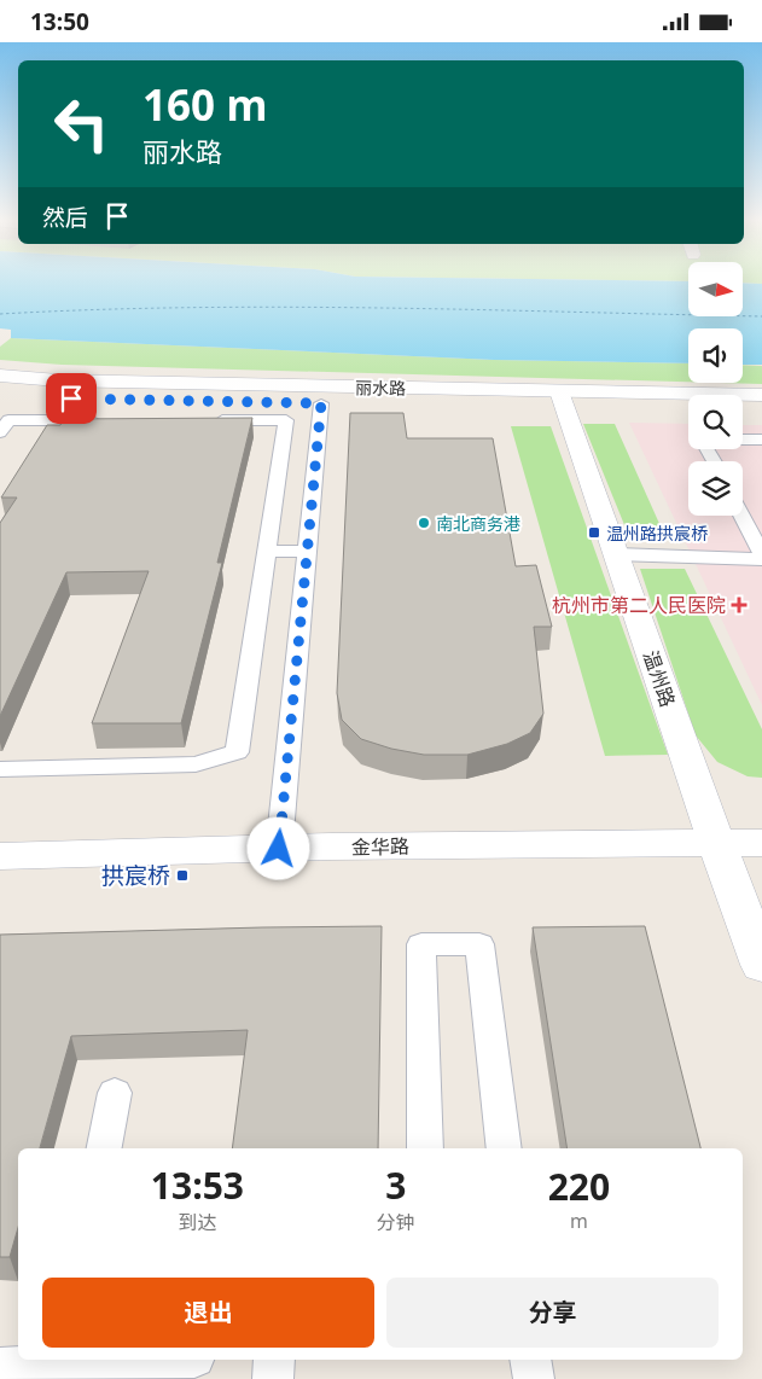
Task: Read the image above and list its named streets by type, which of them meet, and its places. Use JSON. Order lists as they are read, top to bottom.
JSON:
{
  "streets": {
    "main road": ["丽水路", "温州路", "金华路"]
  },
  "crossings": [
    ["丽水路", "温州路"],
    ["温州路", "金华路"]
  ],
  "places": {
    "other": ["南北商务港"],
    "transit": ["温州路拱宸桥", "拱宸桥"],
    "health": ["杭州市第二人民医院"]
  },
  "north": "right",
  "page": {
    "status": "13:50",
    "turn": ["160 m", "丽水路"],
    "then": "然后",
    "eta": [
      "13:53",
      "到达",
      "3",
      "分钟",
      "220",
      "m"
    ],
    "buttons": ["退出", "分享"]
  }
}
